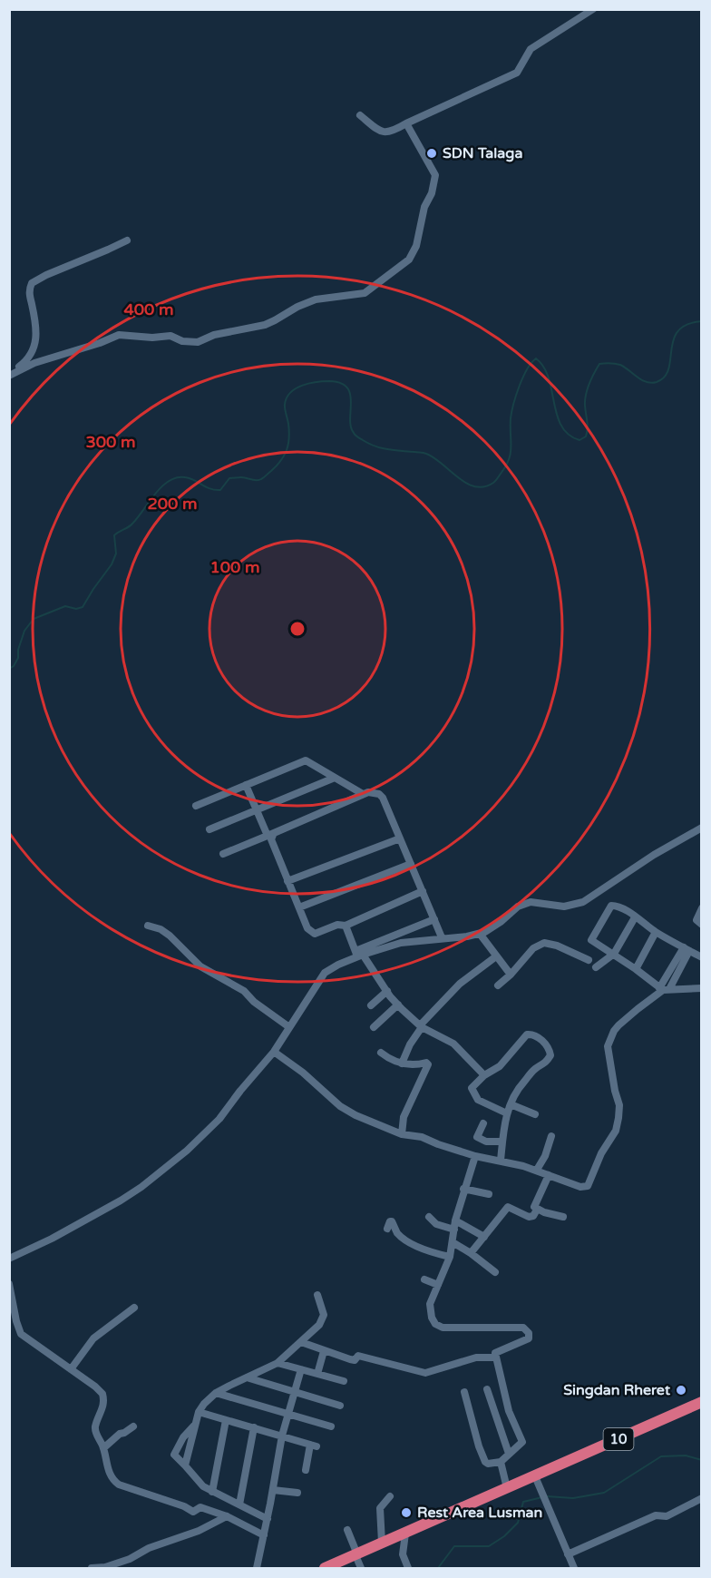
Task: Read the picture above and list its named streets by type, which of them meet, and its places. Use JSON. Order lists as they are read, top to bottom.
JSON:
{
  "streets": {
    "highway": ["10"]
  },
  "places": ["SDN Talaga", "Singdan Rheret", "Rest Area Lusman"],
  "rings": [
    "400 m",
    "300 m",
    "200 m",
    "100 m"
  ]
}
